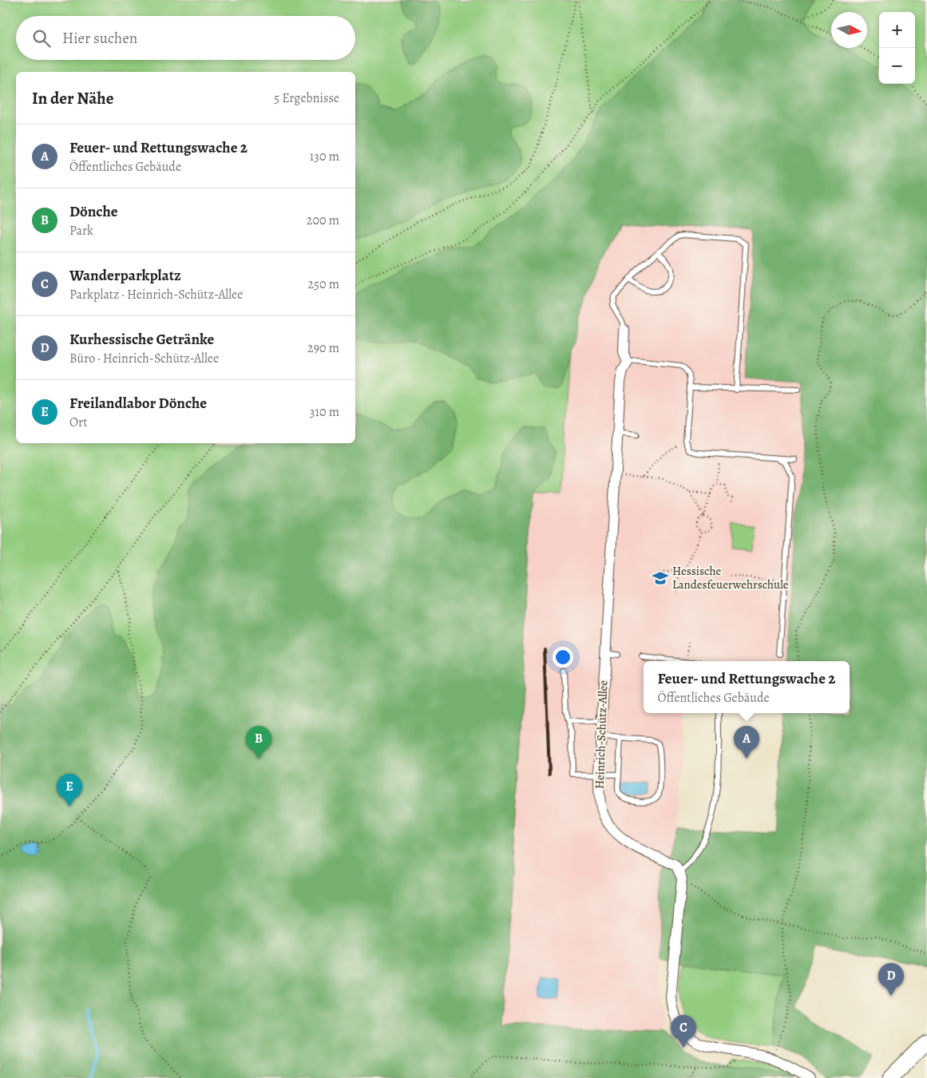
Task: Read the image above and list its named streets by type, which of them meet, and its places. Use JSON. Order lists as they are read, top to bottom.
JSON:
{
  "streets": {
    "street": ["Heinrich-Schütz-Allee"]
  },
  "places": {
    "school or university": ["Hessische Landesfeuerwehrschule"]
  },
  "north": "right",
  "page": {
    "map_buttons": ["+", "−"],
    "search": "Hier suchen",
    "heading": ["In der Nähe", "5 Ergebnisse"],
    "list": [
      {
        "mark": "A",
        "name": "Feuer- und Rettungswache 2",
        "note": "Öffentliches Gebäude",
        "value": "130 m"
      },
      {
        "mark": "B",
        "name": "Dönche",
        "note": "Park",
        "value": "200 m"
      },
      {
        "mark": "C",
        "name": "Wanderparkplatz",
        "note": "Parkplatz · Heinrich-Schütz-Allee",
        "value": "250 m"
      },
      {
        "mark": "D",
        "name": "Kurhessische Getränke",
        "note": "Büro · Heinrich-Schütz-Allee",
        "value": "290 m"
      },
      {
        "mark": "E",
        "name": "Freilandlabor Dönche",
        "note": "Ort",
        "value": "310 m"
      }
    ],
    "popup": ["Feuer- und Rettungswache 2", "Öffentliches Gebäude"],
    "pins": [
      "A",
      "B",
      "E",
      "D",
      "C"
    ]
  }
}
